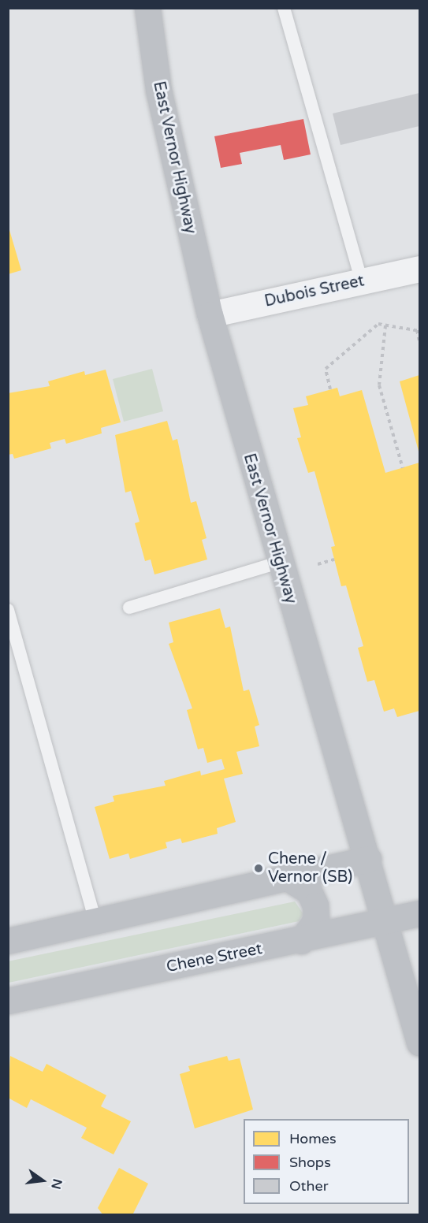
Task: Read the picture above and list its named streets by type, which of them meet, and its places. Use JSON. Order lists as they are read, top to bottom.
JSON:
{
  "streets": {
    "street": ["East Vernor Highway", "Dubois Street", "Chene Street"]
  },
  "crossings": [
    ["East Vernor Highway", "Dubois Street"],
    ["East Vernor Highway", "Chene Street"]
  ],
  "places": ["Chene / Vernor (SB)"],
  "legend": ["Homes", "Shops", "Other"],
  "north": "right"
}
